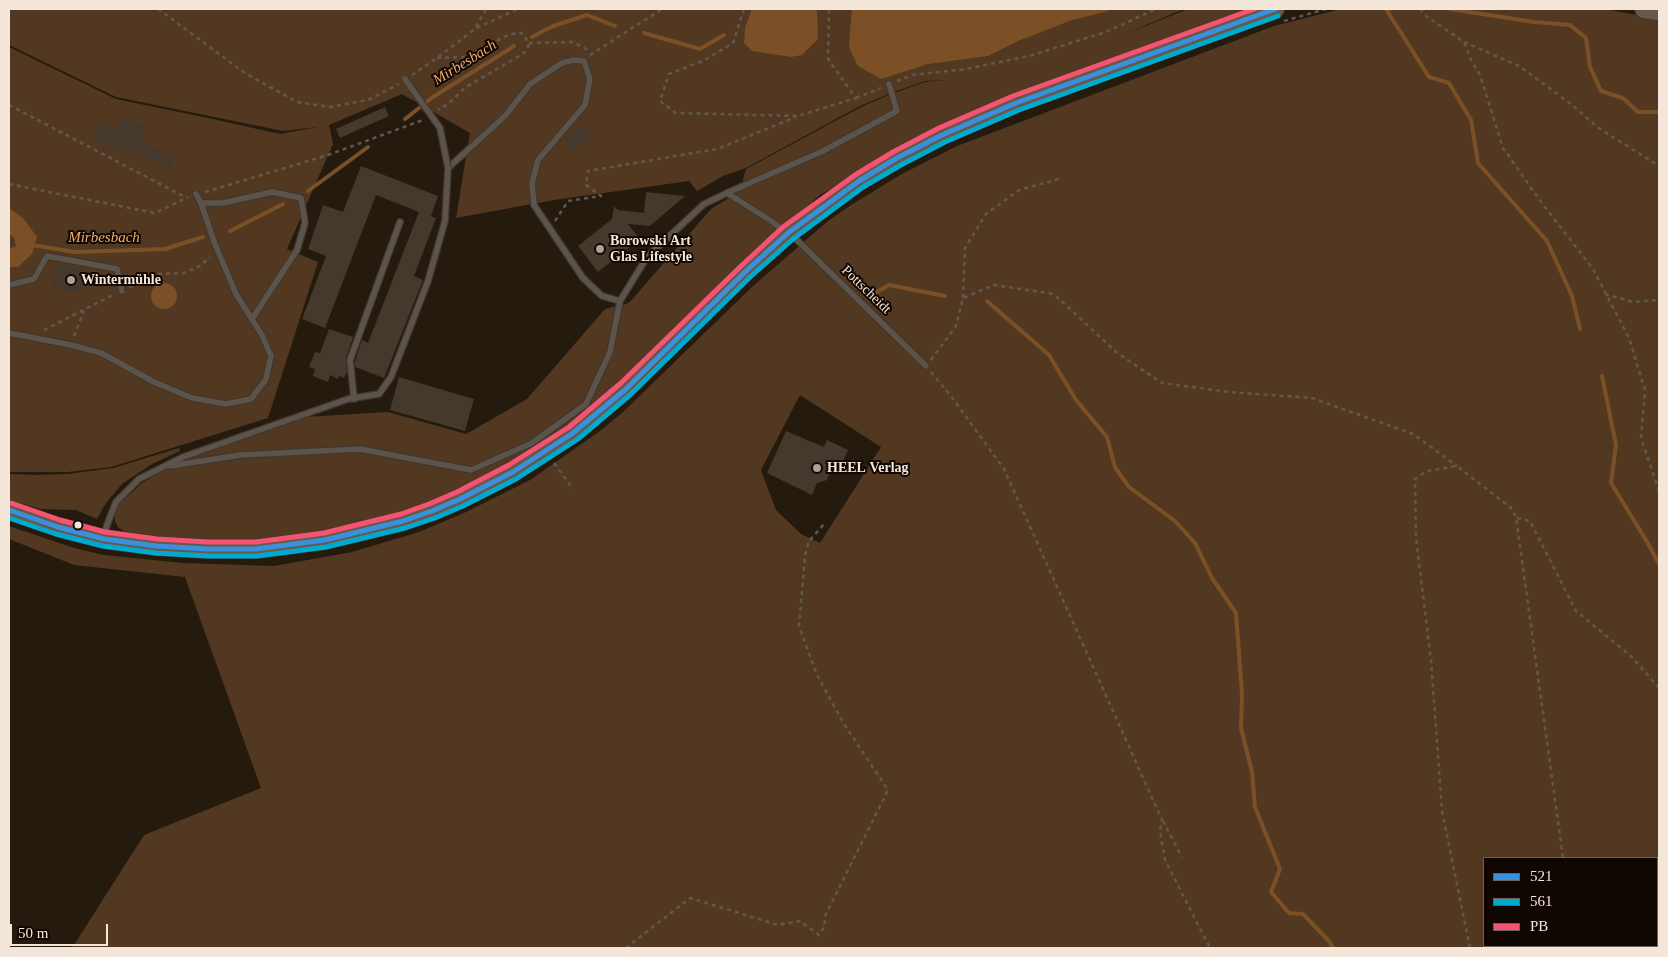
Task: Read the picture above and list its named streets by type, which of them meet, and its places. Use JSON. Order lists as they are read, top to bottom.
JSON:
{
  "streets": {
    "lane": ["Pottscheidt"]
  },
  "water": ["Mirbesbach"],
  "places": ["Borowski Art Glas Lifestyle", "Wintermühle", "HEEL Verlag"],
  "lines": ["transit line 521", "transit line PB", "transit line 561"],
  "legend": ["521", "561", "PB"],
  "scale_bar": "50 m"
}
